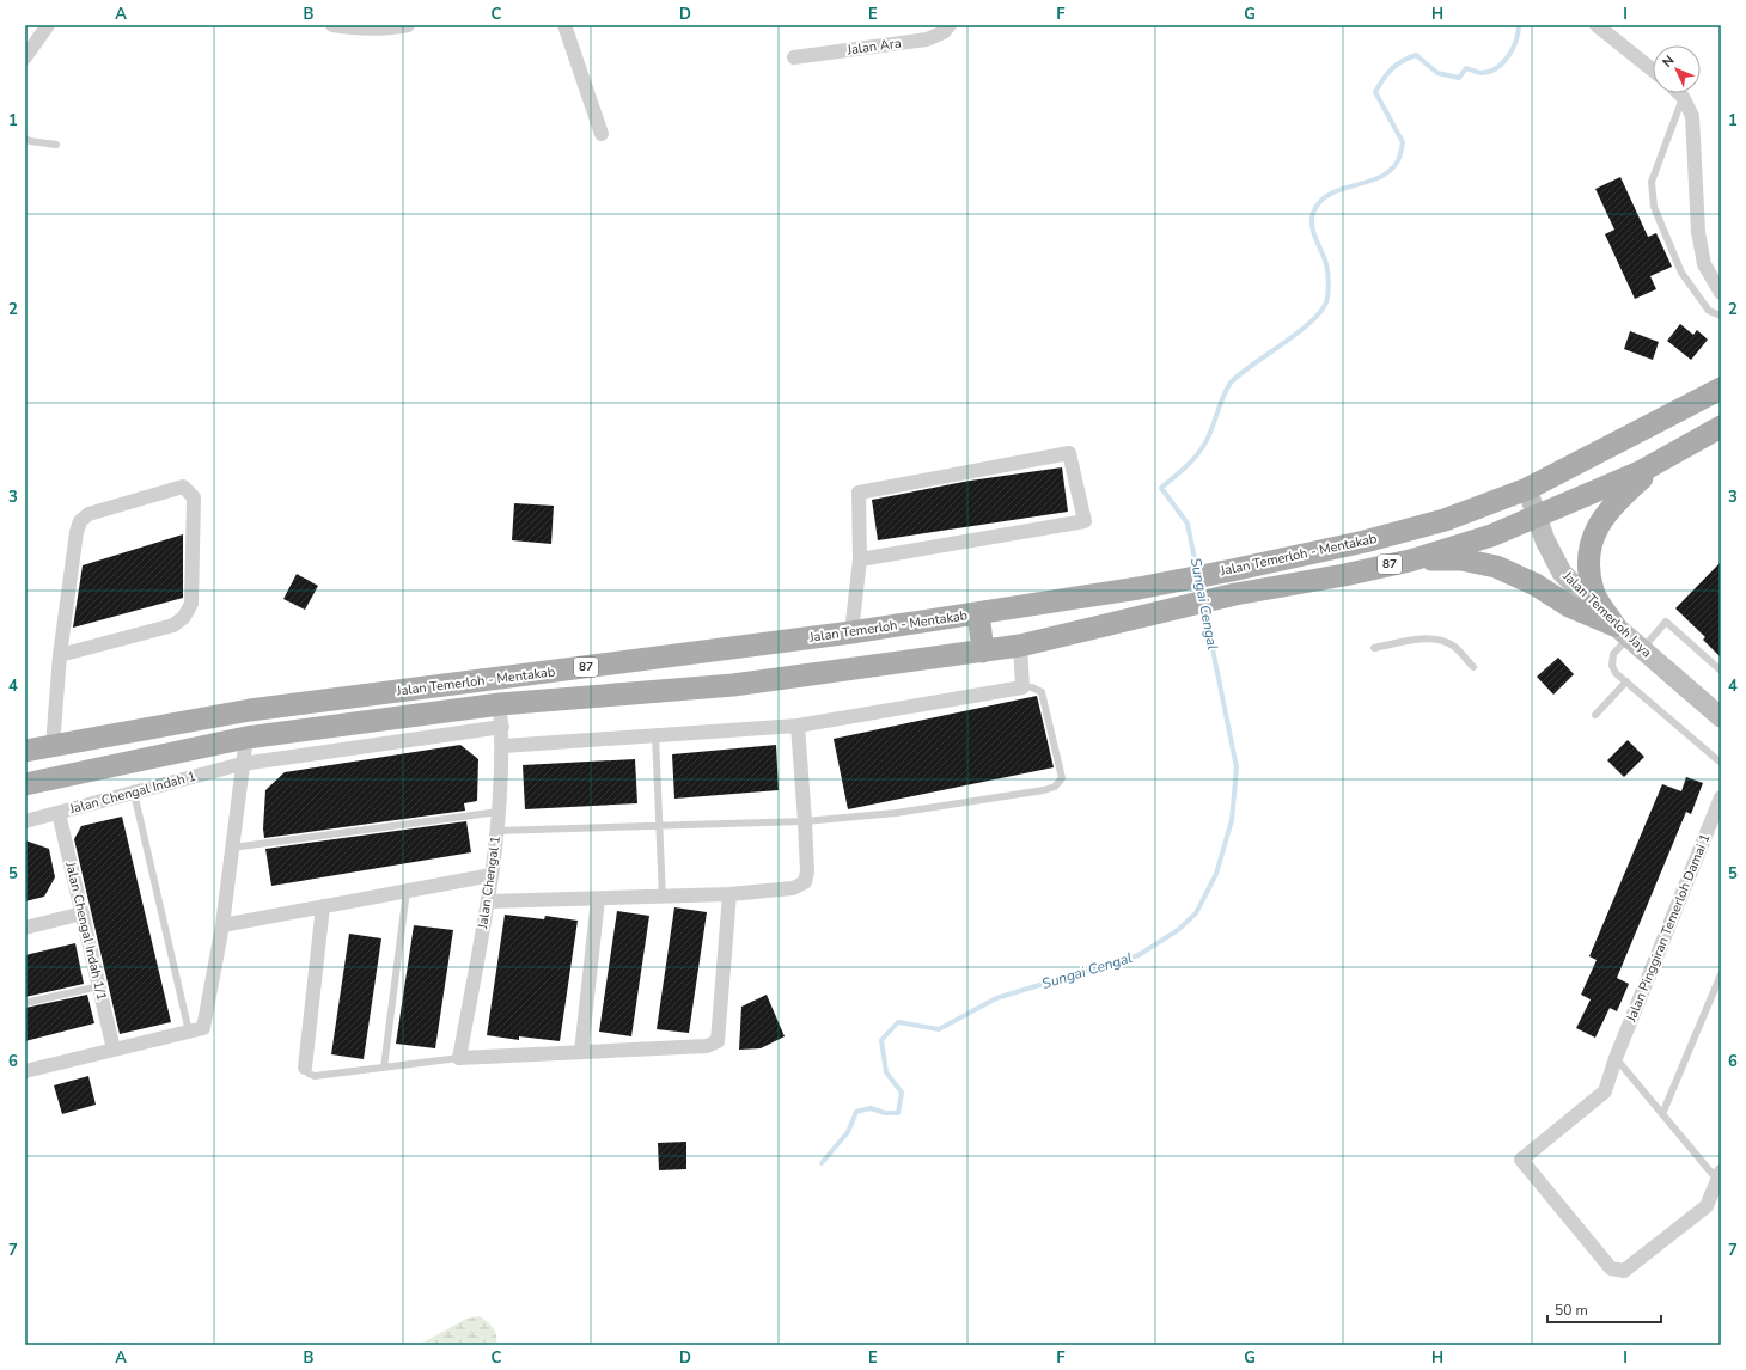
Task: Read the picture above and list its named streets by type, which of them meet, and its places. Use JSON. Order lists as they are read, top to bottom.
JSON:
{
  "streets": {
    "main road": ["Jalan Temerloh - Mentakab", "87"],
    "street": [
      "Jalan Ara",
      "Jalan Temerloh Jaya",
      "Jalan Chengal Indah 1",
      "Jalan Chengal 1",
      "Jalan Pinggiran Temerloh Damai 1",
      "Jalan Chengal Indah 1/1"
    ]
  },
  "crossings": [
    ["Jalan Temerloh - Mentakab", "Jalan Temerloh Jaya"],
    ["Jalan Temerloh - Mentakab", "Jalan Chengal 1"],
    ["Jalan Chengal Indah 1", "Jalan Chengal 1"],
    ["Jalan Chengal Indah 1", "Jalan Chengal Indah 1/1"]
  ],
  "water": ["Sungai Cengal"],
  "scale_bar": "50 m",
  "north": "top left",
  "grid": {
    "columns": [
      "A",
      "B",
      "C",
      "D",
      "E",
      "F",
      "G",
      "H",
      "I"
    ],
    "rows": [
      "1",
      "2",
      "3",
      "4",
      "5",
      "6",
      "7"
    ]
  }
}
